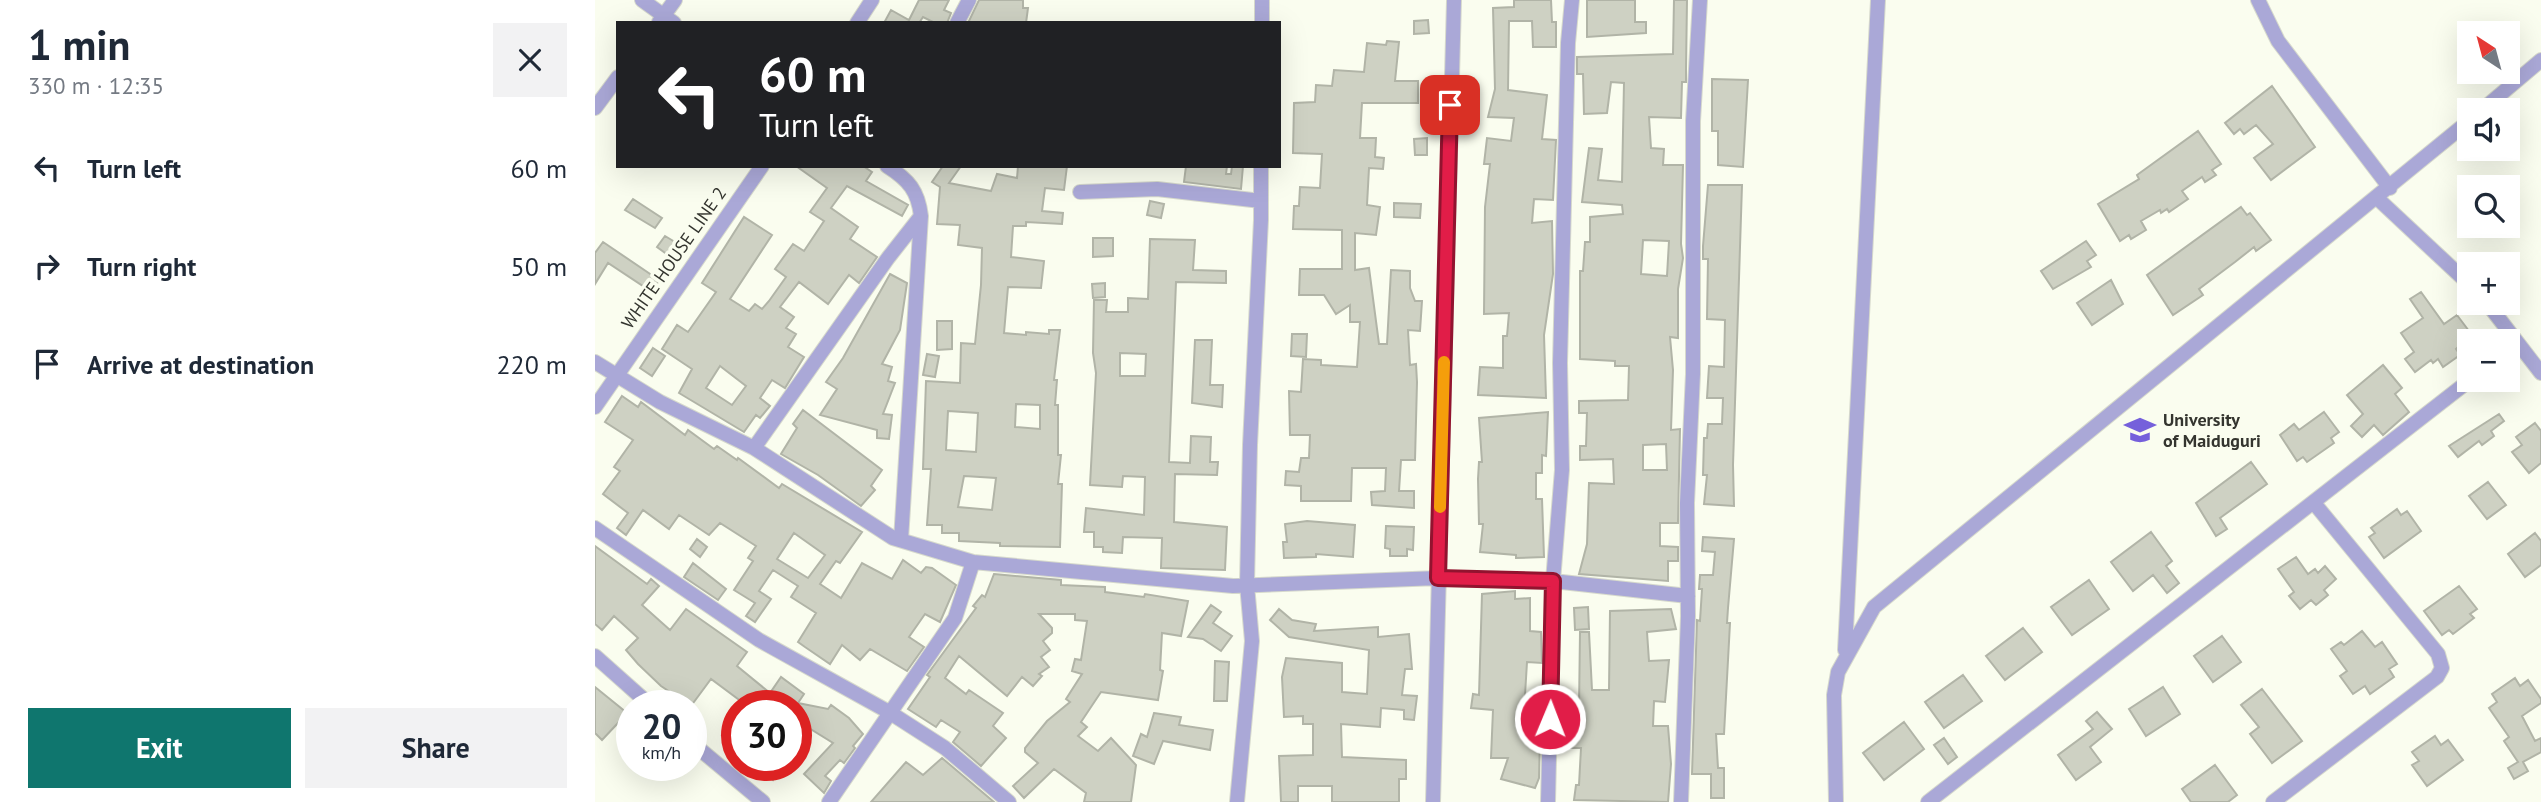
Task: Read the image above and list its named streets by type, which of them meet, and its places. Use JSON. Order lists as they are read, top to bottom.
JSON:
{
  "streets": {
    "street": ["WHITE HOUSE LINE 2"]
  },
  "places": {
    "school or university": ["University of Maiduguri"]
  },
  "north": "top left",
  "page": {
    "heading": ["1 min", "330 m · 12:35"],
    "map_buttons": ["+", "−"],
    "turn": ["60 m", "Turn left"],
    "list": [
      {
        "name": "Turn left",
        "value": "60 m"
      },
      {
        "name": "Turn right",
        "value": "50 m"
      },
      {
        "name": "Arrive at destination",
        "value": "220 m"
      }
    ],
    "speed": "20 km/h",
    "limit": "30",
    "buttons": ["Exit", "Share"]
  }
}
